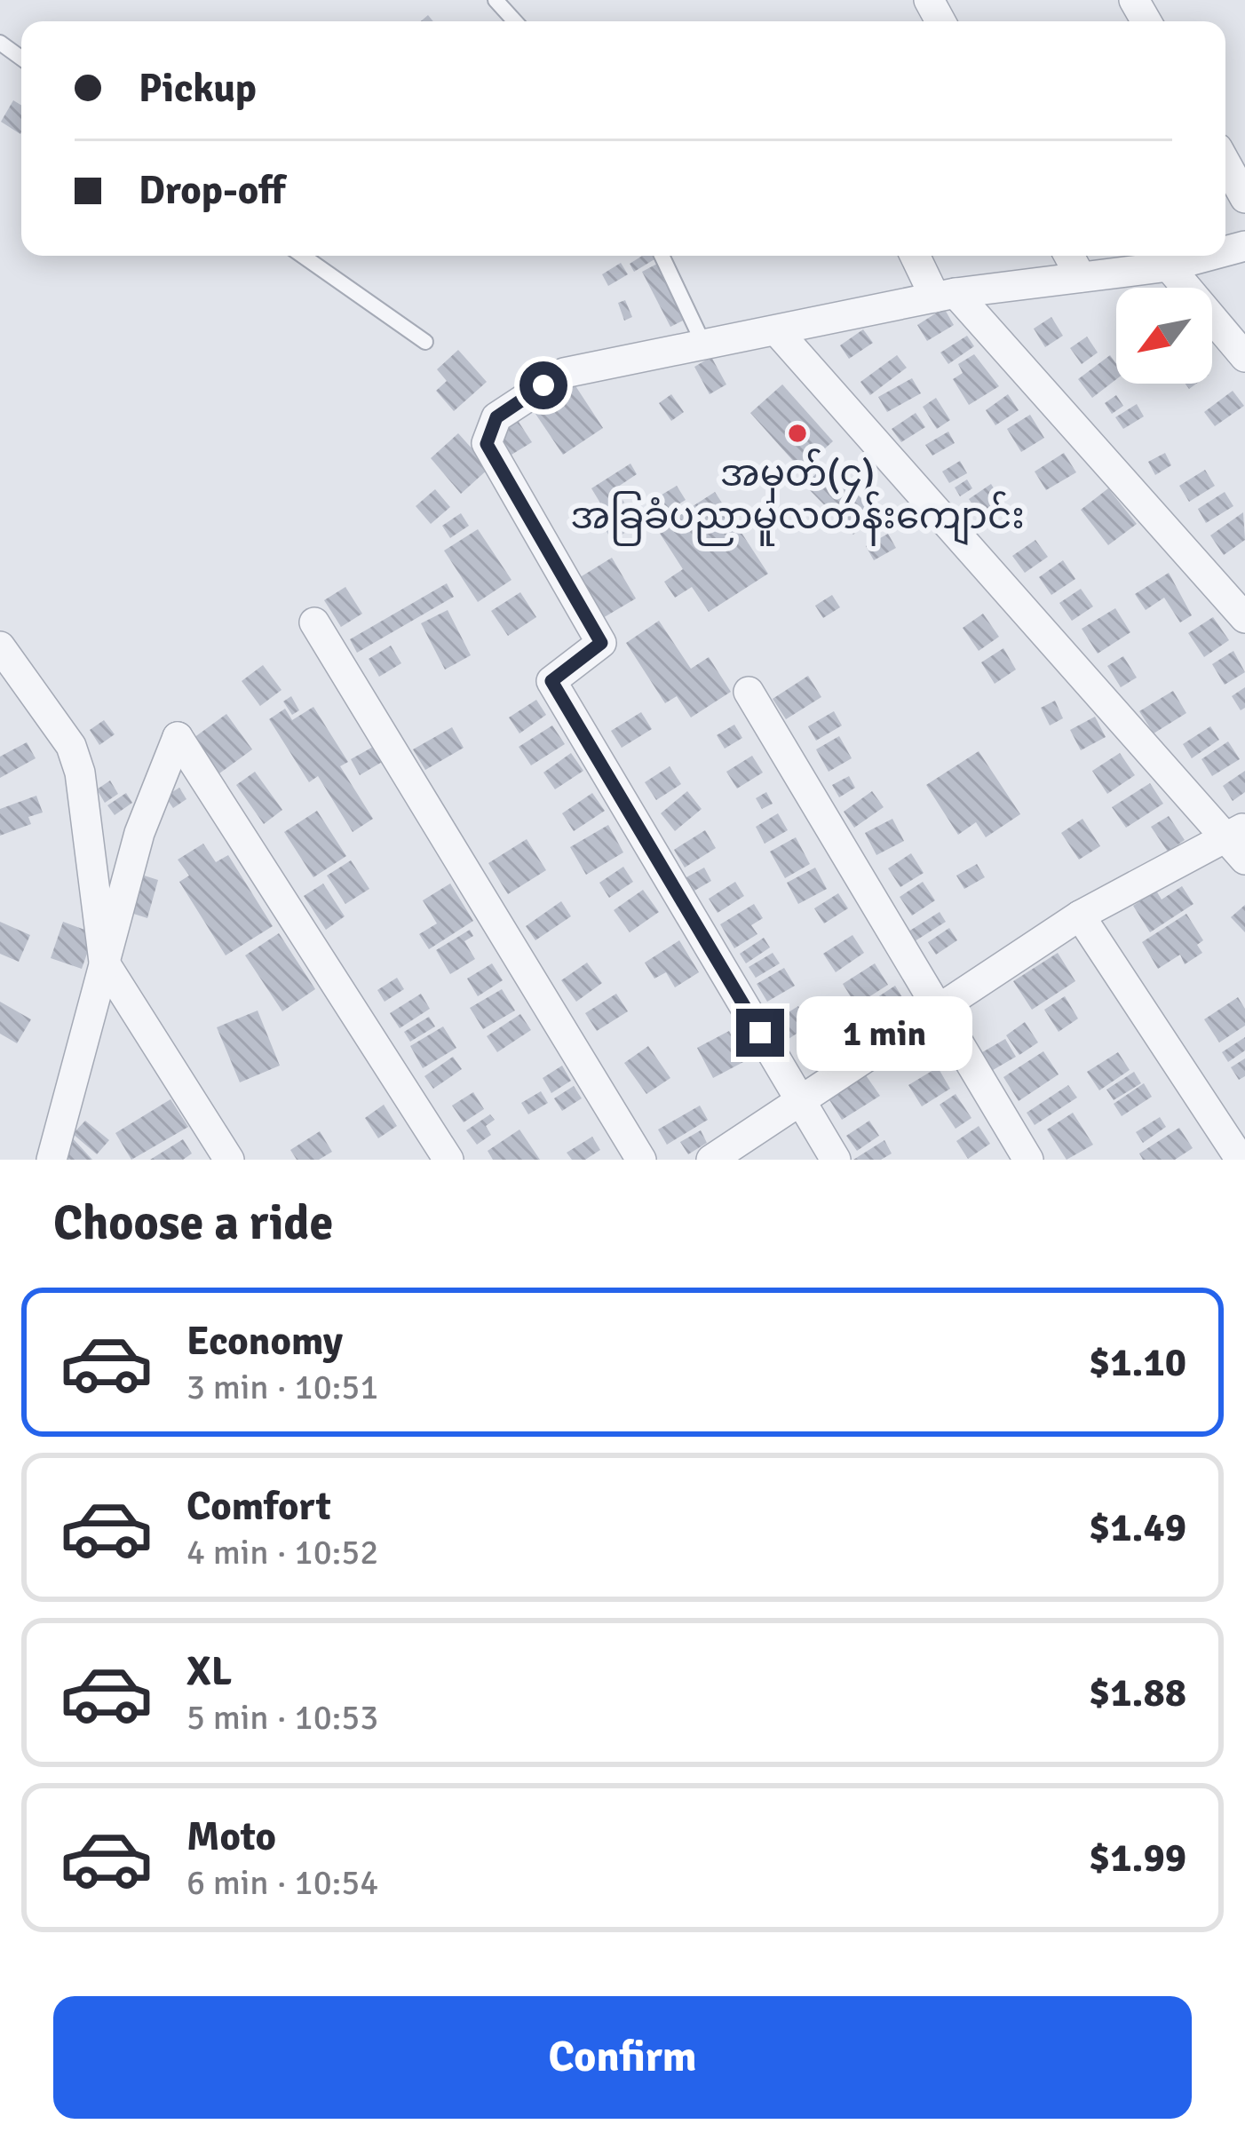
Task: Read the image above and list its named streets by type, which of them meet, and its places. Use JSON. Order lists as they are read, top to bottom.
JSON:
{
  "places": ["အမှတ်(၄) အခြခံပညာမူလတန်းကျောင်း"],
  "north": "bottom left",
  "page": {
    "banner": ["Pickup", "Drop-off"],
    "bubble": "1 min",
    "heading": "Choose a ride",
    "list": [
      {
        "name": "Economy",
        "note": "3 min · 10:51",
        "value": "$1.10"
      },
      {
        "name": "Comfort",
        "note": "4 min · 10:52",
        "value": "$1.49"
      },
      {
        "name": "XL",
        "note": "5 min · 10:53",
        "value": "$1.88"
      },
      {
        "name": "Moto",
        "note": "6 min · 10:54",
        "value": "$1.99"
      }
    ],
    "buttons": "Confirm"
  }
}
